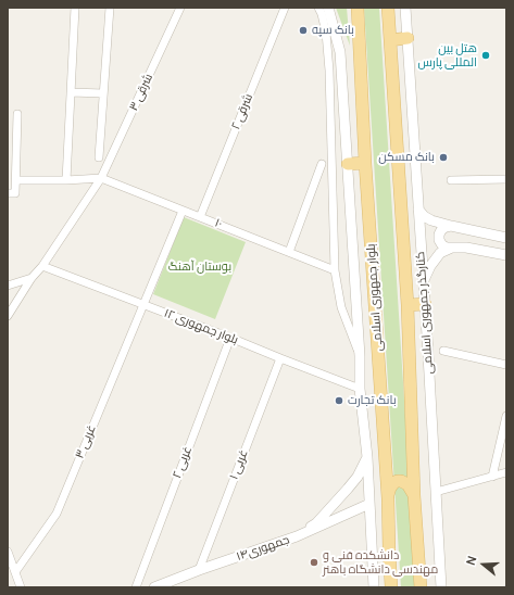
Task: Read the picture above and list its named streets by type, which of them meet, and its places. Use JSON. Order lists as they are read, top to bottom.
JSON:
{
  "streets": {
    "main road": ["بلوار جمهوری اسلامی"],
    "street": [
      "۳ شرقی",
      "۲ شرقی",
      "۱۰",
      "کنارگذر جمهوری اسلامی",
      "بلوار جمهوری ۱۲",
      "۳ غربی",
      "۲ غربی",
      "۱ غربی",
      "جمهوری۱۴"
    ]
  },
  "crossings": [
    ["۳ شرقی", "۱۰"],
    ["۳ شرقی", "بلوار جمهوری ۱۲"],
    ["۲ شرقی", "۱۰"],
    ["۱۰", "۳ غربی"],
    ["بلوار جمهوری ۱۲", "۳ غربی"],
    ["بلوار جمهوری ۱۲", "۲ غربی"],
    ["بلوار جمهوری ۱۲", "۱ غربی"],
    ["۱ غربی", "جمهوری۱۴"]
  ],
  "parks": ["بوستان آهنگ"],
  "places": [
    "بانک سپه",
    "هتل بین المللی پارس",
    "بانک مسکن",
    "بانک تجارت",
    "دانشکده فنی و مهندسی دانشگاه باهنر"
  ],
  "north": "left"
}
